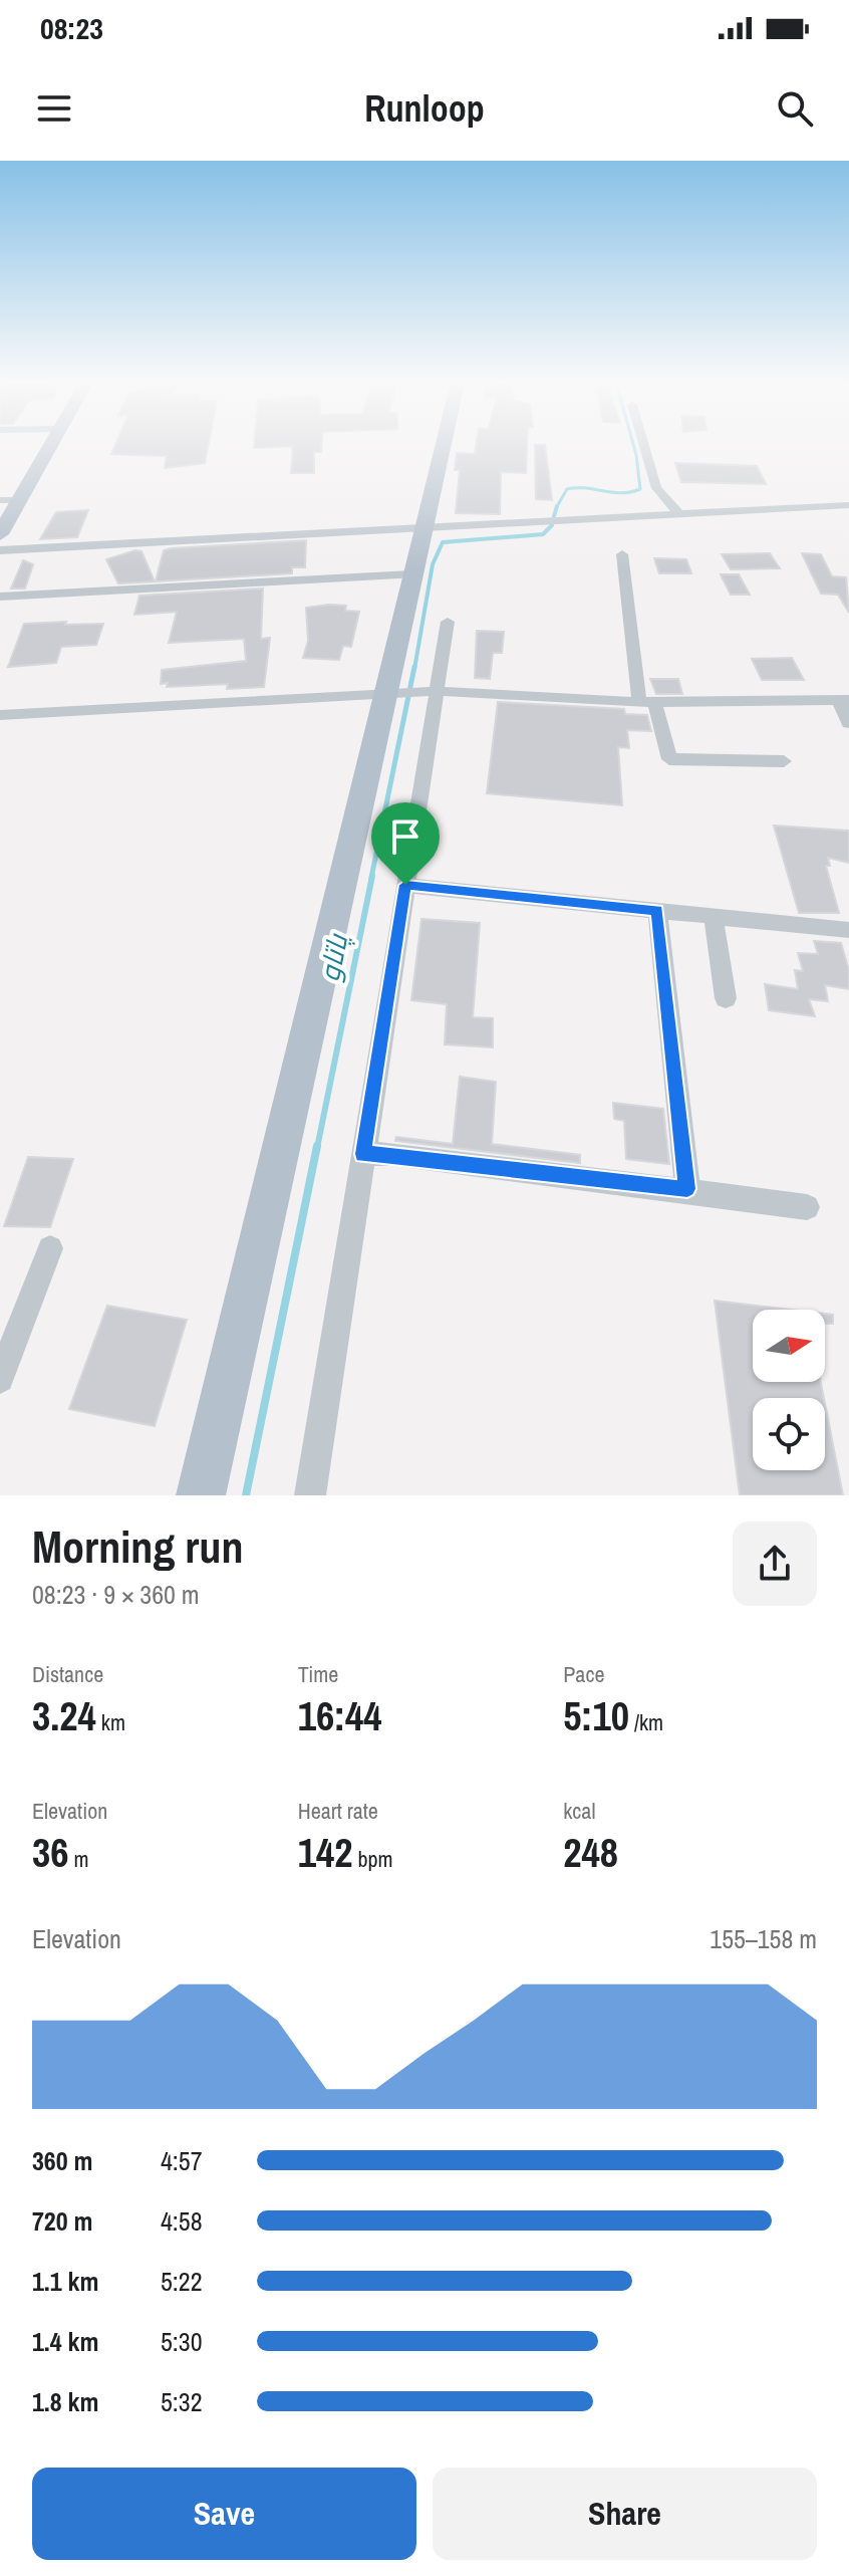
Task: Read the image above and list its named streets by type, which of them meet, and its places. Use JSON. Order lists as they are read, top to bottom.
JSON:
{
  "water": ["پاتاو"],
  "north": "right",
  "page": {
    "status": "08:23",
    "header": "Runloop",
    "heading": ["Morning run", "08:23 · 9 × 360 m"],
    "stats": [
      ["Distance", "3.24 km"],
      ["Time", "16:44"],
      ["Pace", "5:10 /km"],
      ["Elevation", "36 m"],
      ["Heart rate", "142 bpm"],
      ["kcal", "248"]
    ],
    "chart": ["Elevation", "155–158 m"],
    "list": [
      {
        "name": "360 m",
        "note": "4:57"
      },
      {
        "name": "720 m",
        "note": "4:58"
      },
      {
        "name": "1.1 km",
        "note": "5:22"
      },
      {
        "name": "1.4 km",
        "note": "5:30"
      },
      {
        "name": "1.8 km",
        "note": "5:32"
      }
    ],
    "buttons": ["Save", "Share"]
  }
}
